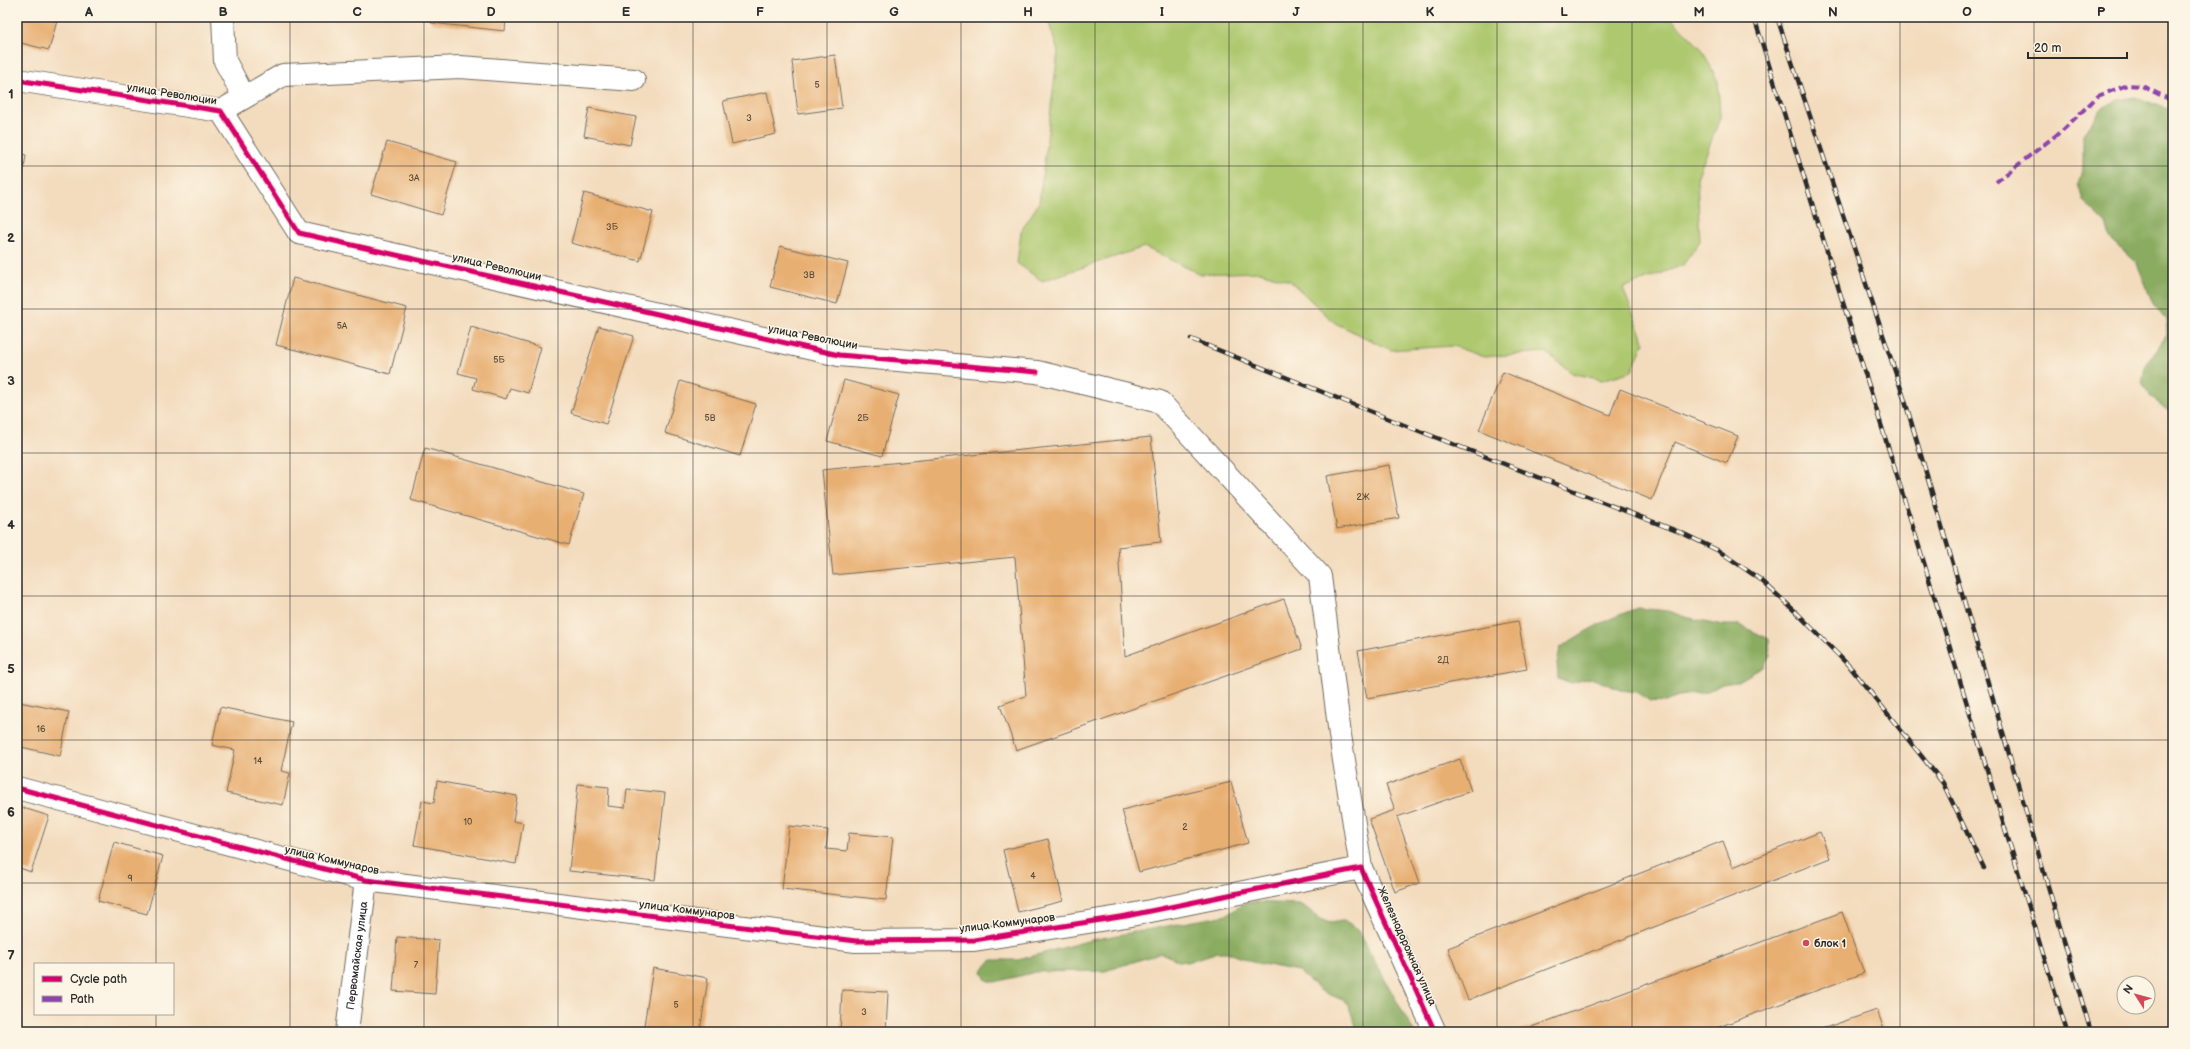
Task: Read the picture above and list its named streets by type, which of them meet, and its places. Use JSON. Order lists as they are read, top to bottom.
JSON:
{
  "streets": {
    "street": [
      "улица Революции",
      "улица Коммунаров",
      "Железнодорожная улица",
      "Первомайская улица"
    ]
  },
  "crossings": [
    ["улица Революции", "улица Коммунаров"],
    ["улица Революции", "Железнодорожная улица"],
    ["улица Коммунаров", "Железнодорожная улица"],
    ["улица Коммунаров", "Первомайская улица"]
  ],
  "places": ["блок 1"],
  "house_numbers": [
    "5",
    "3",
    "3А",
    "3Б",
    "3В",
    "5А",
    "5Б",
    "5В",
    "2Б",
    "2Ж",
    "2Д",
    "16",
    "14",
    "10",
    "2",
    "4",
    "9",
    "7",
    "5",
    "3"
  ],
  "legend": ["Cycle path", "Path"],
  "scale_bar": "20 m",
  "north": "top left",
  "grid": {
    "columns": [
      "A",
      "B",
      "C",
      "D",
      "E",
      "F",
      "G",
      "H",
      "I",
      "J",
      "K",
      "L",
      "M",
      "N",
      "O",
      "P"
    ],
    "rows": [
      "1",
      "2",
      "3",
      "4",
      "5",
      "6",
      "7"
    ]
  }
}
